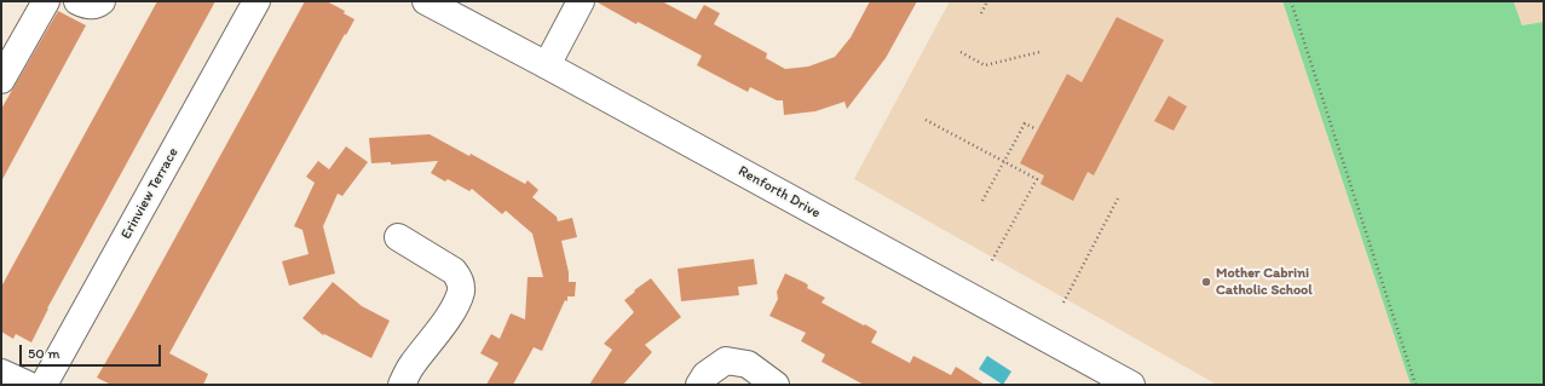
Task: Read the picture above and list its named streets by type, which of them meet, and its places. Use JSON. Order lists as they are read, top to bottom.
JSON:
{
  "streets": {
    "street": ["Renforth Drive", "Erinview Terrace"]
  },
  "places": ["Mother Cabrini Catholic School"],
  "scale_bar": "50 m"
}
